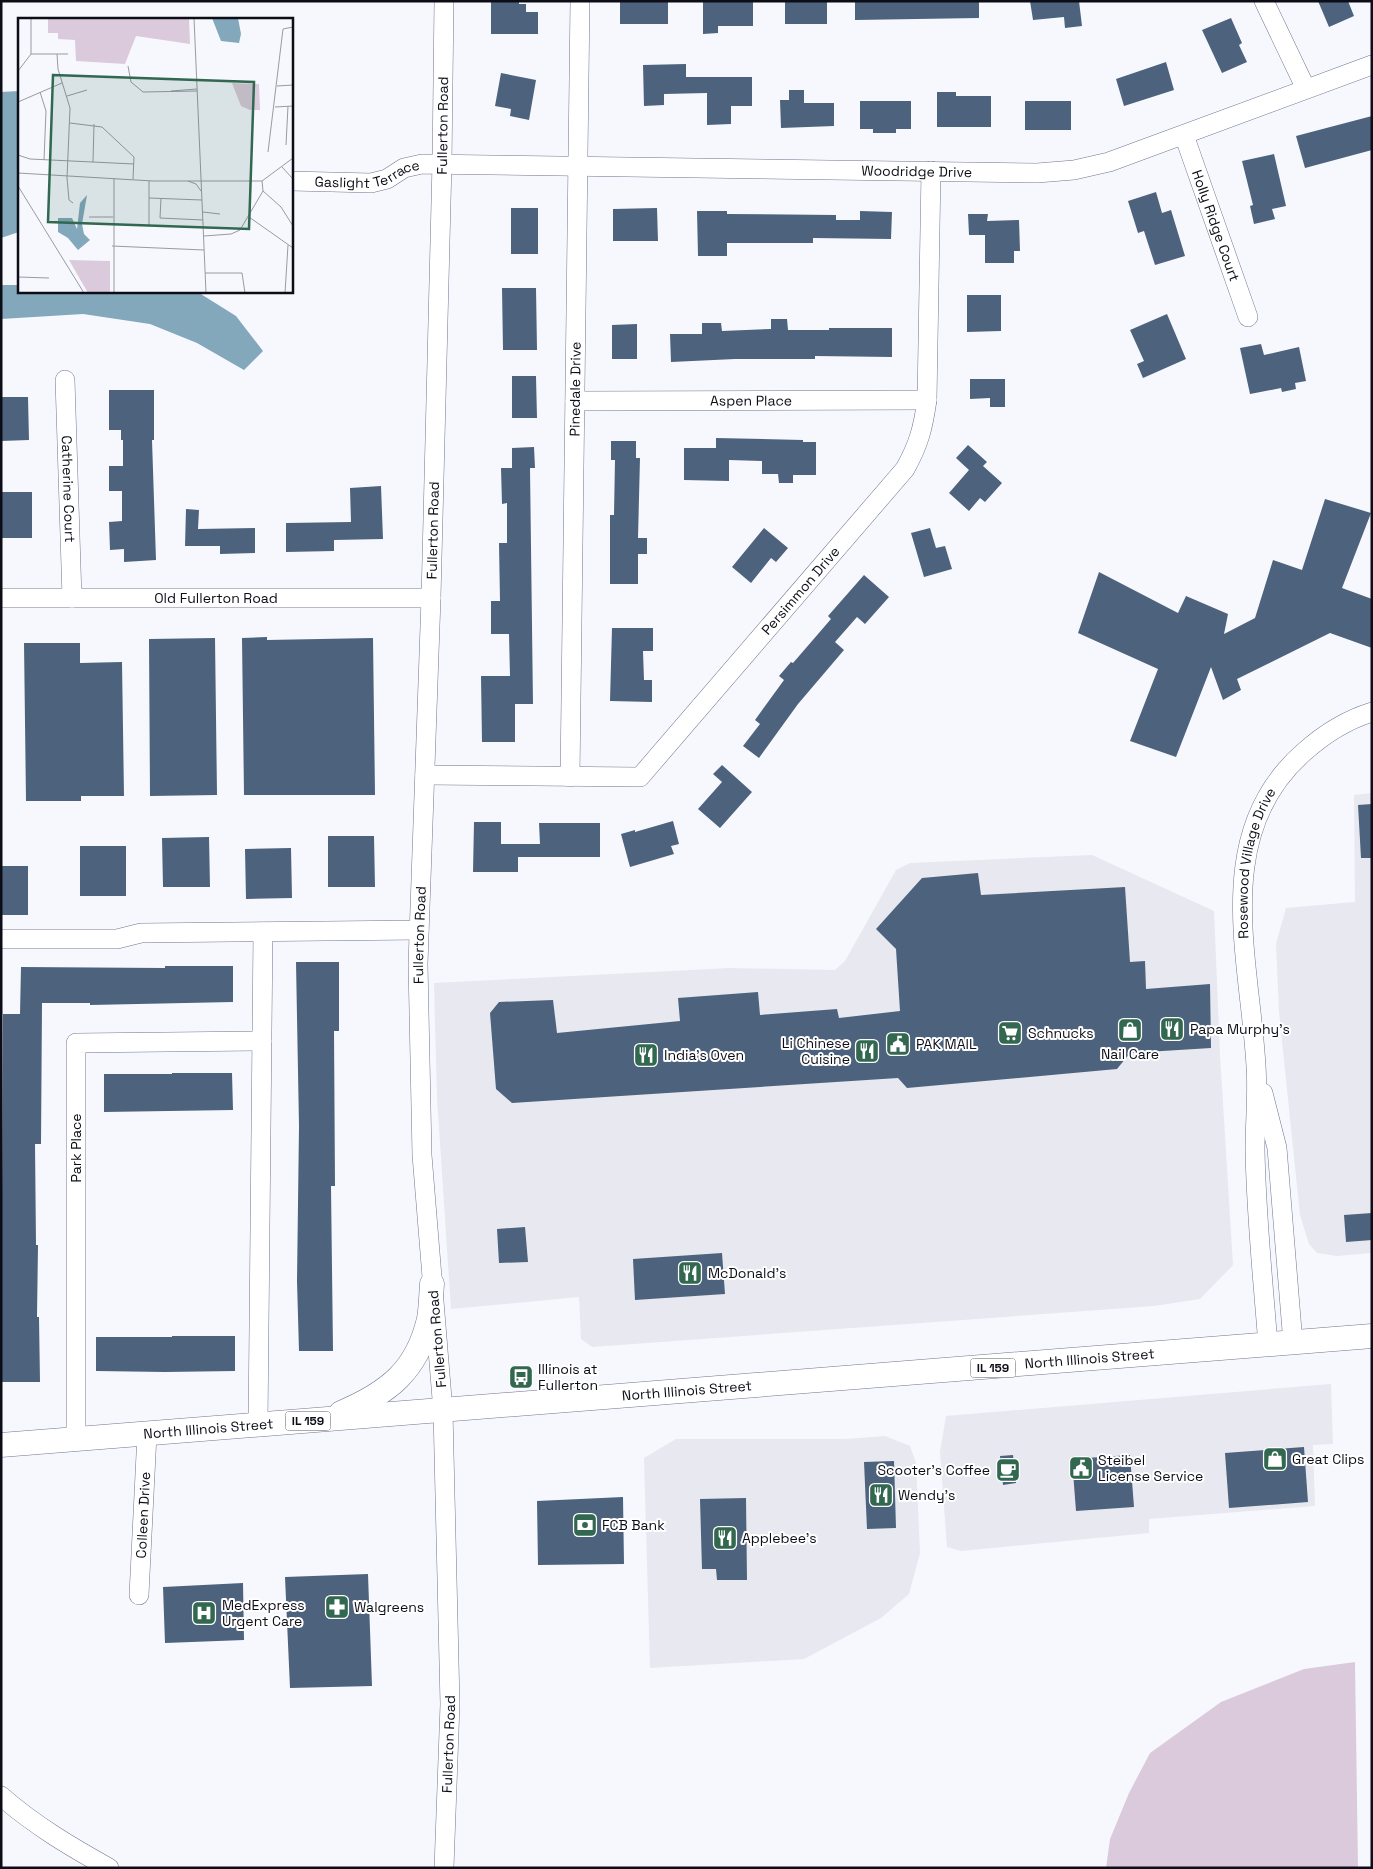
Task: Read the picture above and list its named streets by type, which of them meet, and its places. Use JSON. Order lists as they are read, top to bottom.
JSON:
{
  "streets": {
    "main road": ["North Illinois Street", "IL 159"],
    "street": [
      "Fullerton Road",
      "Woodridge Drive",
      "Gaslight Terrace",
      "Holly Ridge Court",
      "Pinedale Drive",
      "Aspen Place",
      "Catherine Court",
      "Persimmon Drive",
      "Old Fullerton Road",
      "Rosewood Village Drive",
      "Park Place",
      "Colleen Drive"
    ]
  },
  "crossings": [
    ["Fullerton Road", "Woodridge Drive"],
    ["Fullerton Road", "Gaslight Terrace"],
    ["Fullerton Road", "Persimmon Drive"],
    ["Fullerton Road", "Old Fullerton Road"],
    ["Fullerton Road", "North Illinois Street"],
    ["Woodridge Drive", "Gaslight Terrace"],
    ["Woodridge Drive", "Holly Ridge Court"],
    ["Woodridge Drive", "Pinedale Drive"],
    ["Woodridge Drive", "Persimmon Drive"],
    ["Pinedale Drive", "Aspen Place"],
    ["Pinedale Drive", "Persimmon Drive"],
    ["Aspen Place", "Persimmon Drive"],
    ["Catherine Court", "Old Fullerton Road"],
    ["Rosewood Village Drive", "North Illinois Street"],
    ["Park Place", "North Illinois Street"],
    ["North Illinois Street", "Colleen Drive"]
  ],
  "places": {
    "restaurant": [
      "Papa Murphy's",
      "Li Chinese Cuisine",
      "India's Oven",
      "McDonald's",
      "Wendy's",
      "Applebee's"
    ],
    "shop": ["Nail Care", "Great Clips"],
    "supermarket": ["Schnucks"],
    "public building": ["PAK MAIL", "Steibel License Service"],
    "bus stop": ["Illinois at Fullerton"],
    "cafe": ["Scooter's Coffee"],
    "bank": ["FCB Bank"],
    "pharmacy": ["Walgreens"],
    "hospital": ["MedExpress Urgent Care"]
  }
}
